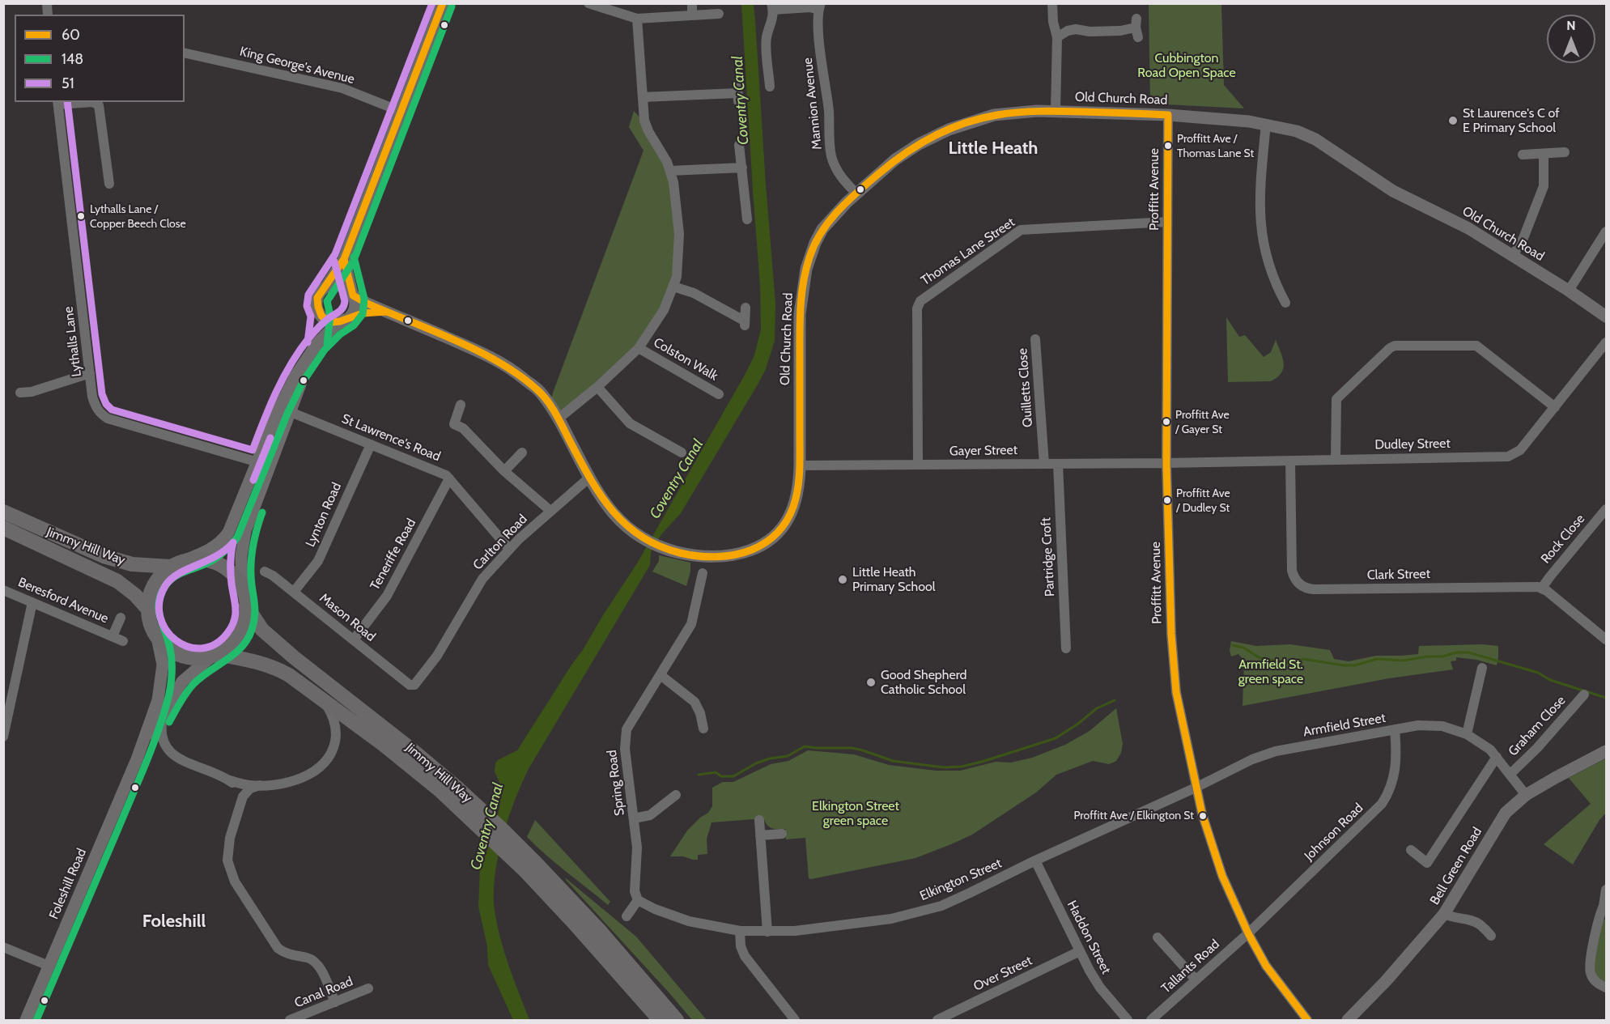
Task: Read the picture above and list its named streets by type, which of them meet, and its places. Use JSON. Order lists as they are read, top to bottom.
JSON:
{
  "streets": {
    "highway": ["Jimmy Hill Way"],
    "main road": ["Old Church Road", "Bell Green Road", "Foleshill Road"],
    "street": [
      "King George's Avenue",
      "Mannion Avenue",
      "Proffitt Avenue",
      "Thomas Lane Street",
      "Lythalls Lane",
      "Colston Walk",
      "Quilletts Close",
      "St Lawrence's Road",
      "Dudley Street",
      "Gayer Street",
      "Lynton Road",
      "Rock Close",
      "Carlton Road",
      "Teneriffe Road",
      "Partridge Croft",
      "Clark Street",
      "Beresford Avenue",
      "Mason Road",
      "Armfield Street",
      "Graham Close",
      "Spring Road",
      "Johnson Road",
      "Elkington Street",
      "Haddon Street",
      "Tallants Road",
      "Over Street",
      "Canal Road"
    ]
  },
  "crossings": [
    ["Old Church Road", "Mannion Avenue"],
    ["Old Church Road", "Proffitt Avenue"],
    ["Old Church Road", "Gayer Street"],
    ["Old Church Road", "Carlton Road"],
    ["Proffitt Avenue", "Thomas Lane Street"],
    ["Proffitt Avenue", "Dudley Street"],
    ["Proffitt Avenue", "Gayer Street"],
    ["Proffitt Avenue", "Armfield Street"],
    ["Proffitt Avenue", "Johnson Road"],
    ["Proffitt Avenue", "Elkington Street"],
    ["Proffitt Avenue", "Tallants Road"],
    ["Thomas Lane Street", "Gayer Street"],
    ["Quilletts Close", "Gayer Street"],
    ["St Lawrence's Road", "Lynton Road"],
    ["St Lawrence's Road", "Carlton Road"],
    ["St Lawrence's Road", "Teneriffe Road"],
    ["Dudley Street", "Gayer Street"],
    ["Dudley Street", "Clark Street"],
    ["Gayer Street", "Partridge Croft"],
    ["Lynton Road", "Mason Road"],
    ["Rock Close", "Clark Street"],
    ["Carlton Road", "Mason Road"],
    ["Jimmy Hill Way", "Foleshill Road"],
    ["Teneriffe Road", "Mason Road"],
    ["Armfield Street", "Graham Close"],
    ["Armfield Street", "Johnson Road"],
    ["Armfield Street", "Bell Green Road"],
    ["Armfield Street", "Elkington Street"],
    ["Spring Road", "Elkington Street"],
    ["Johnson Road", "Tallants Road"],
    ["Elkington Street", "Haddon Street"],
    ["Haddon Street", "Over Street"]
  ],
  "districts": ["Little Heath", "Foleshill"],
  "water": ["Coventry Canal"],
  "parks": ["Cubbington Road Open Space", "Armfield St. green space", "Elkington Street green space"],
  "places": [
    "St Laurence's C of E Primary School",
    "Proffitt Ave / Thomas Lane St",
    "Lythalls Lane / Copper Beech Close",
    "Proffitt Ave / Gayer St",
    "Proffitt Ave / Dudley St",
    "Little Heath Primary School",
    "Good Shepherd Catholic School",
    "Proffitt Ave / Elkington St"
  ],
  "lines": ["transit line 60", "transit line 51", "transit line 148"],
  "legend": ["60", "148", "51"],
  "north": "top"
}
